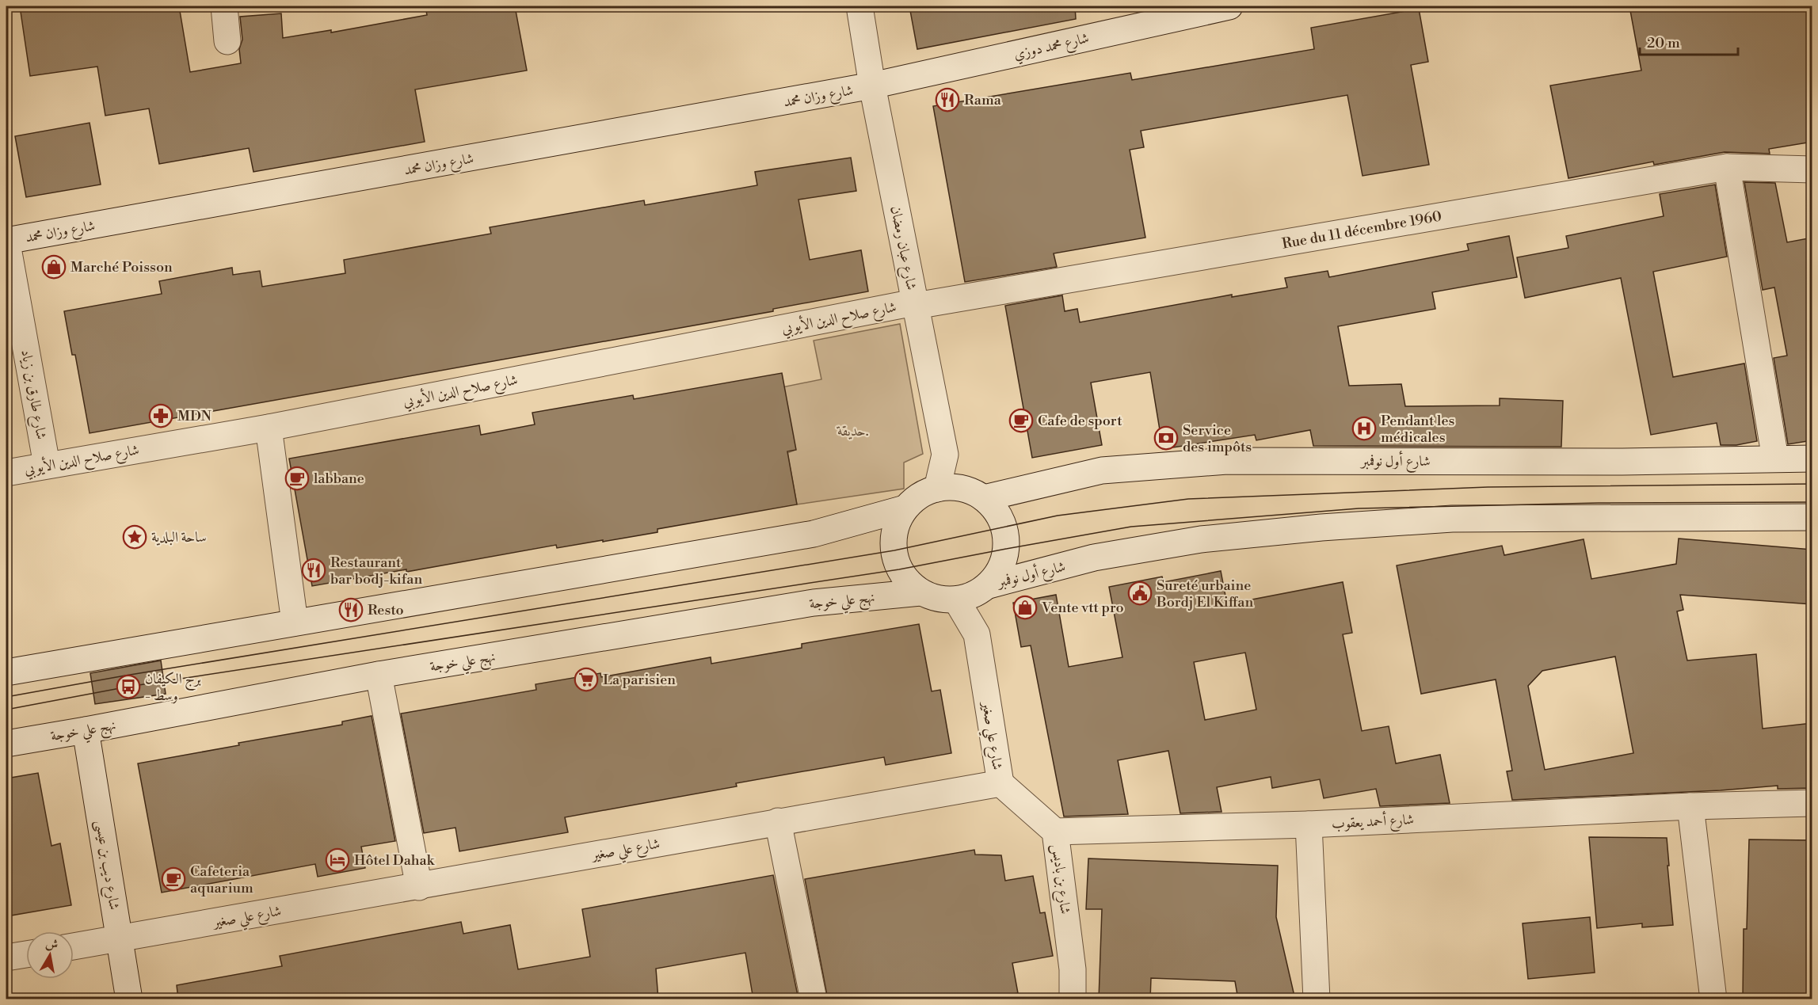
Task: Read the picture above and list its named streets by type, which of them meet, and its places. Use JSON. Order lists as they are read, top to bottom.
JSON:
{
  "streets": {
    "street": [
      "شارع محمد دوزي",
      "شارع وزان محمد",
      "Rue du 11 décembre 1960",
      "شارع عبان رمضان",
      "شارع صلاح الدين الأيوبي",
      "شارع طارق بن زياد",
      "شارع أول نوفمبر",
      "نهج علي خوجة",
      "شارع علي صغير",
      "شارع أحمد يعقوب",
      "شارع ديب بن عيسى",
      "شارع بن باديس"
    ]
  },
  "crossings": [
    ["شارع محمد دوزي", "شارع وزان محمد"],
    ["شارع محمد دوزي", "شارع عبان رمضان"],
    ["شارع وزان محمد", "شارع عبان رمضان"],
    ["شارع وزان محمد", "شارع طارق بن زياد"],
    ["Rue du 11 décembre 1960", "شارع عبان رمضان"],
    ["Rue du 11 décembre 1960", "شارع صلاح الدين الأيوبي"],
    ["شارع عبان رمضان", "شارع صلاح الدين الأيوبي"],
    ["شارع عبان رمضان", "شارع أول نوفمبر"],
    ["شارع عبان رمضان", "نهج علي خوجة"],
    ["شارع عبان رمضان", "شارع علي صغير"],
    ["شارع صلاح الدين الأيوبي", "شارع طارق بن زياد"],
    ["شارع أول نوفمبر", "نهج علي خوجة"],
    ["شارع أول نوفمبر", "شارع علي صغير"],
    ["نهج علي خوجة", "شارع علي صغير"],
    ["نهج علي خوجة", "شارع ديب بن عيسى"],
    ["شارع علي صغير", "شارع ديب بن عيسى"],
    ["شارع علي صغير", "شارع بن باديس"],
    ["شارع أحمد يعقوب", "شارع بن باديس"]
  ],
  "parks": ["حديقة."],
  "places": {
    "restaurant": ["Rama", "Restaurant bar bodj-kifan", "Resto"],
    "shop": ["Marché Poisson", "Vente vtt pro"],
    "pharmacy": ["MDN"],
    "cafe": ["Cafe de sport", "labbane", "Cafeteria aquarium"],
    "hospital": ["Pendant les médicales"],
    "bank": ["Service des impôts"],
    "place": ["ساحة البلدية"],
    "public building": ["Sureté urbaine Bordj El Kiffan"],
    "supermarket": ["La parisien"],
    "bus stop": ["برج الكيفان - وسط"],
    "hotel": ["Hôtel Dahak"]
  },
  "scale_bar": "20 m",
  "north": "top"
}
